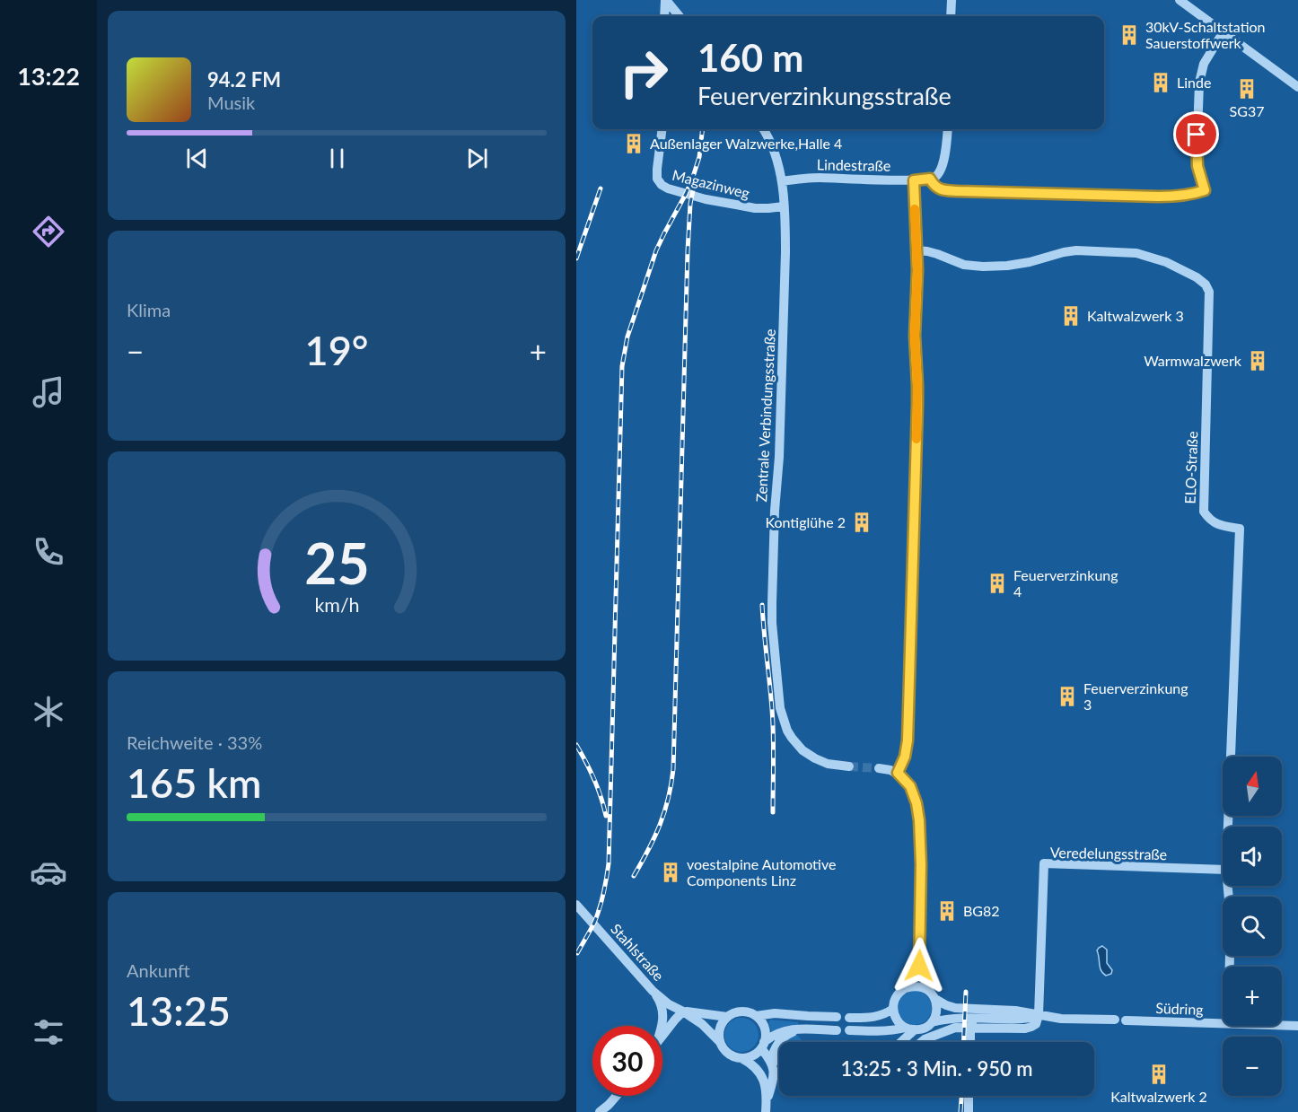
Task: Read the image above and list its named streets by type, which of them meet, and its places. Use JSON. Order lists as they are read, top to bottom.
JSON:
{
  "streets": {
    "street": [
      "Lindestraße",
      "Magazinweg",
      "Zentrale Verbindungsstraße",
      "ELO-Straße",
      "Veredelungsstraße",
      "Stahlstraße",
      "Südring"
    ]
  },
  "crossings": [
    ["Lindestraße", "Zentrale Verbindungsstraße"],
    ["Magazinweg", "Zentrale Verbindungsstraße"],
    ["Veredelungsstraße", "Südring"]
  ],
  "places": {
    "building": [
      "30kV-Schaltstation Sauerstoffwerk",
      "Linde",
      "SG37",
      "Außenlager Walzwerke,Halle 4",
      "Kaltwalzwerk 3",
      "Warmwalzwerk",
      "Kontiglühe 2",
      "Feuerverzinkung 4",
      "Feuerverzinkung 3",
      "voestalpine Automotive Components Linz",
      "BG82",
      "Kaltwalzwerk 2"
    ]
  },
  "north": "top",
  "page": {
    "tabs": "13:22",
    "turn": ["160 m", "Feuerverzinkungsstraße"],
    "song": ["94.2 FM", "Musik"],
    "tile": [
      "Klima",
      ["Reichweite · 33%", "165 km"],
      ["Ankunft", "13:25"]
    ],
    "heat": ["−", "19°", "+"],
    "map_buttons": ["+", "−"],
    "limit": "30",
    "trip": "13:25 · 3 Min. · 950 m",
    "gauge": ["25", "km/h"]
  }
}
